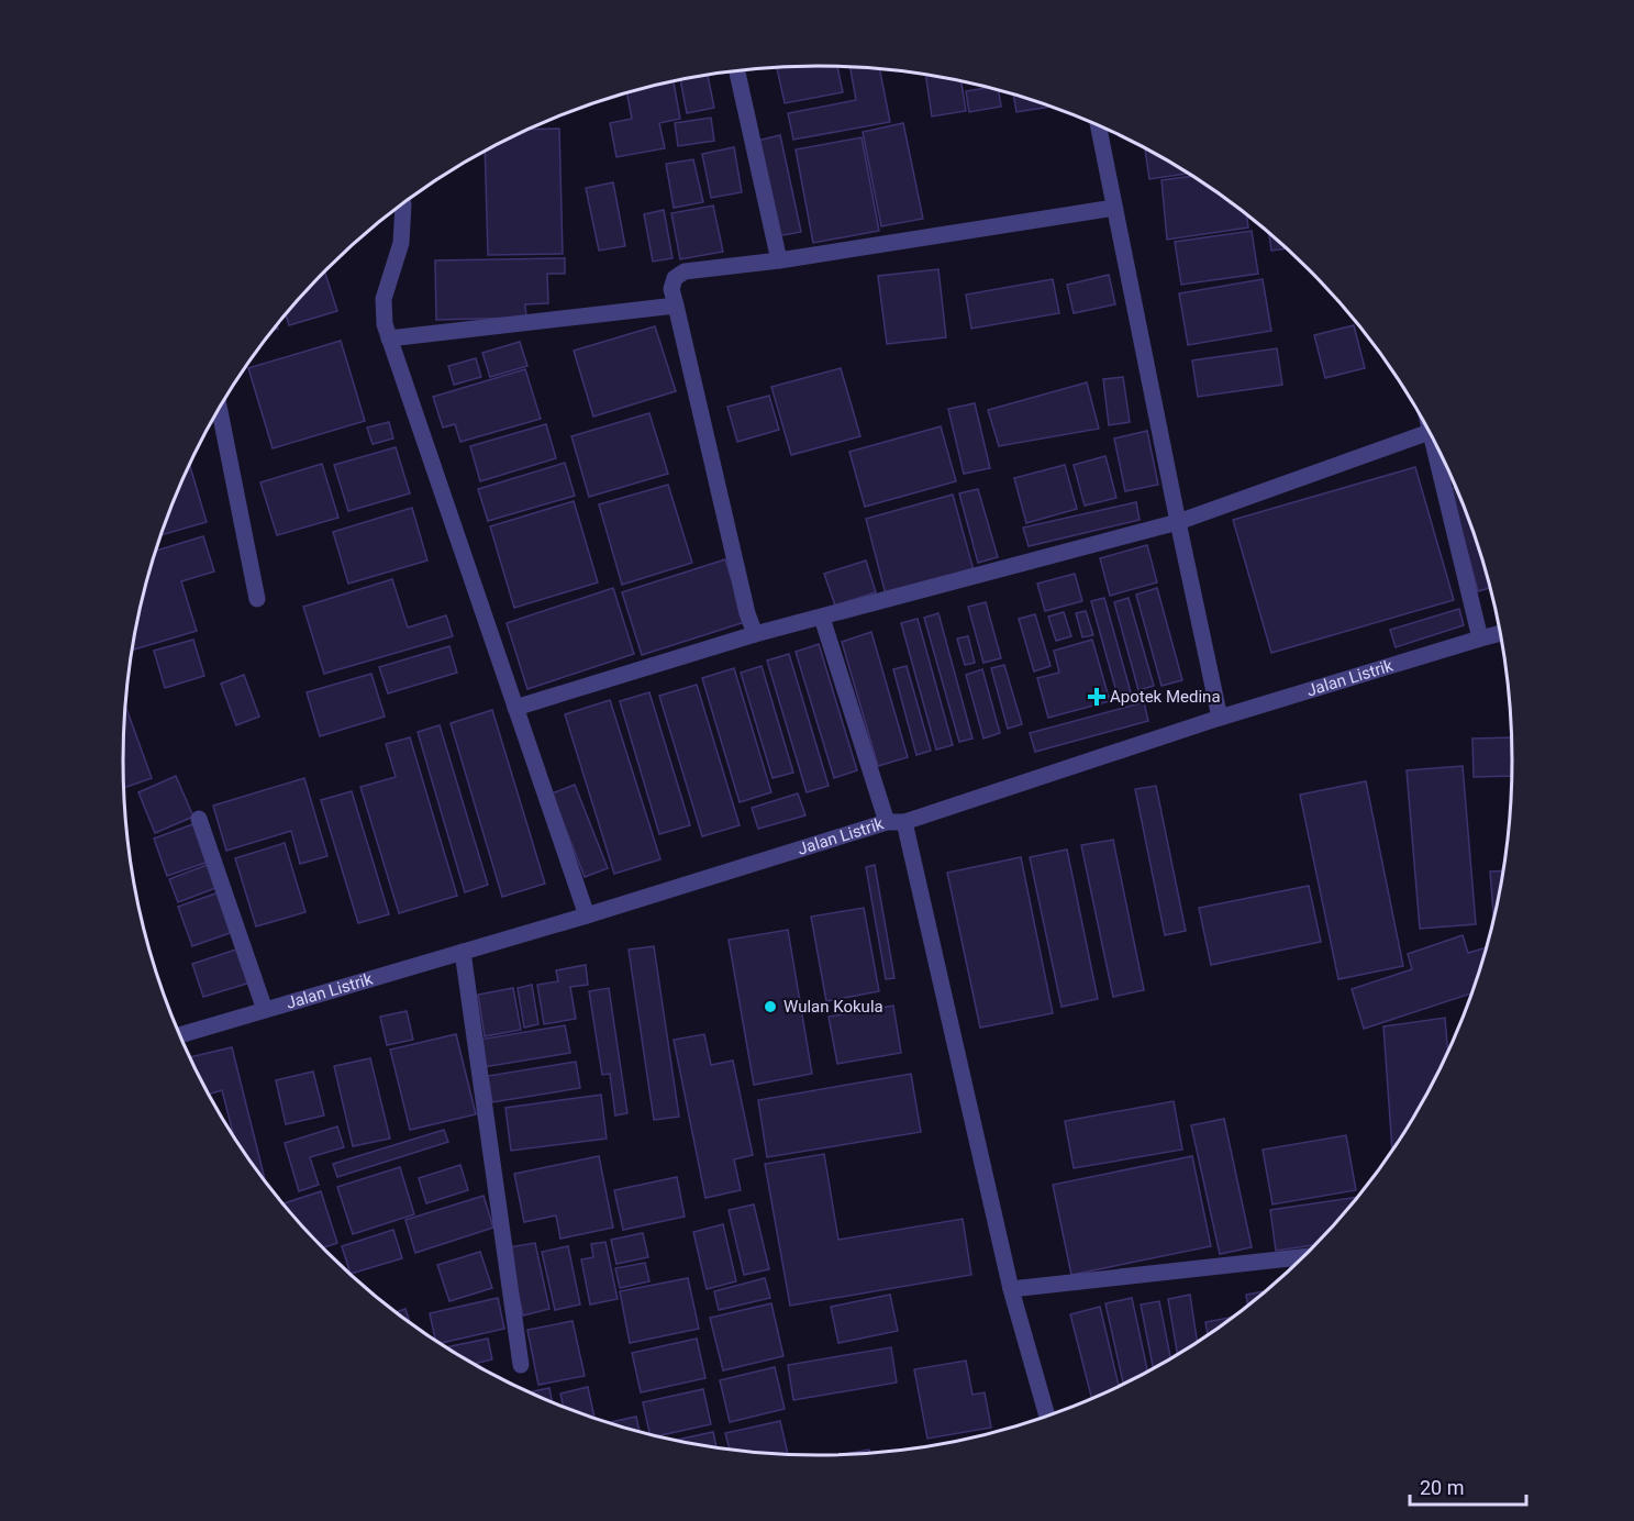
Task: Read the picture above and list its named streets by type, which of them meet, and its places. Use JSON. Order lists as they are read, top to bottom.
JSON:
{
  "streets": {
    "street": ["Jalan Listrik"]
  },
  "places": {
    "health": ["Apotek Medina"],
    "other": ["Wulan Kokula"]
  },
  "scale_bar": "20 m"
}
